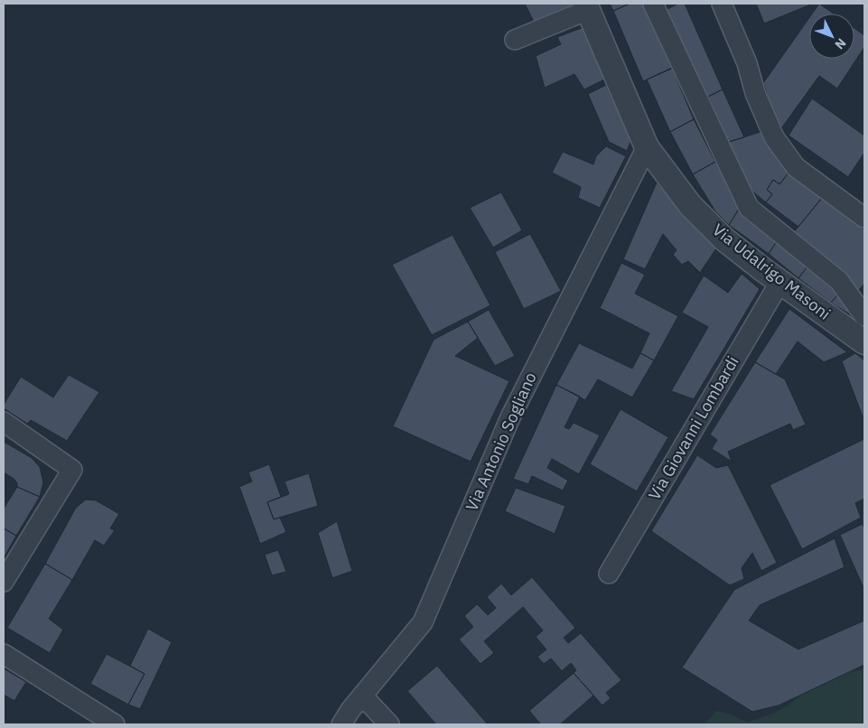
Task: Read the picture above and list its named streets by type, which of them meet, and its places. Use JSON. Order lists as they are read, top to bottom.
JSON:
{
  "streets": {
    "street": ["Via Udalrigo Masoni", "Via Giovanni Lombardi", "Via Antonio Sogliano"]
  },
  "crossings": [
    ["Via Udalrigo Masoni", "Via Giovanni Lombardi"],
    ["Via Udalrigo Masoni", "Via Antonio Sogliano"]
  ],
  "north": "bottom right"
}
